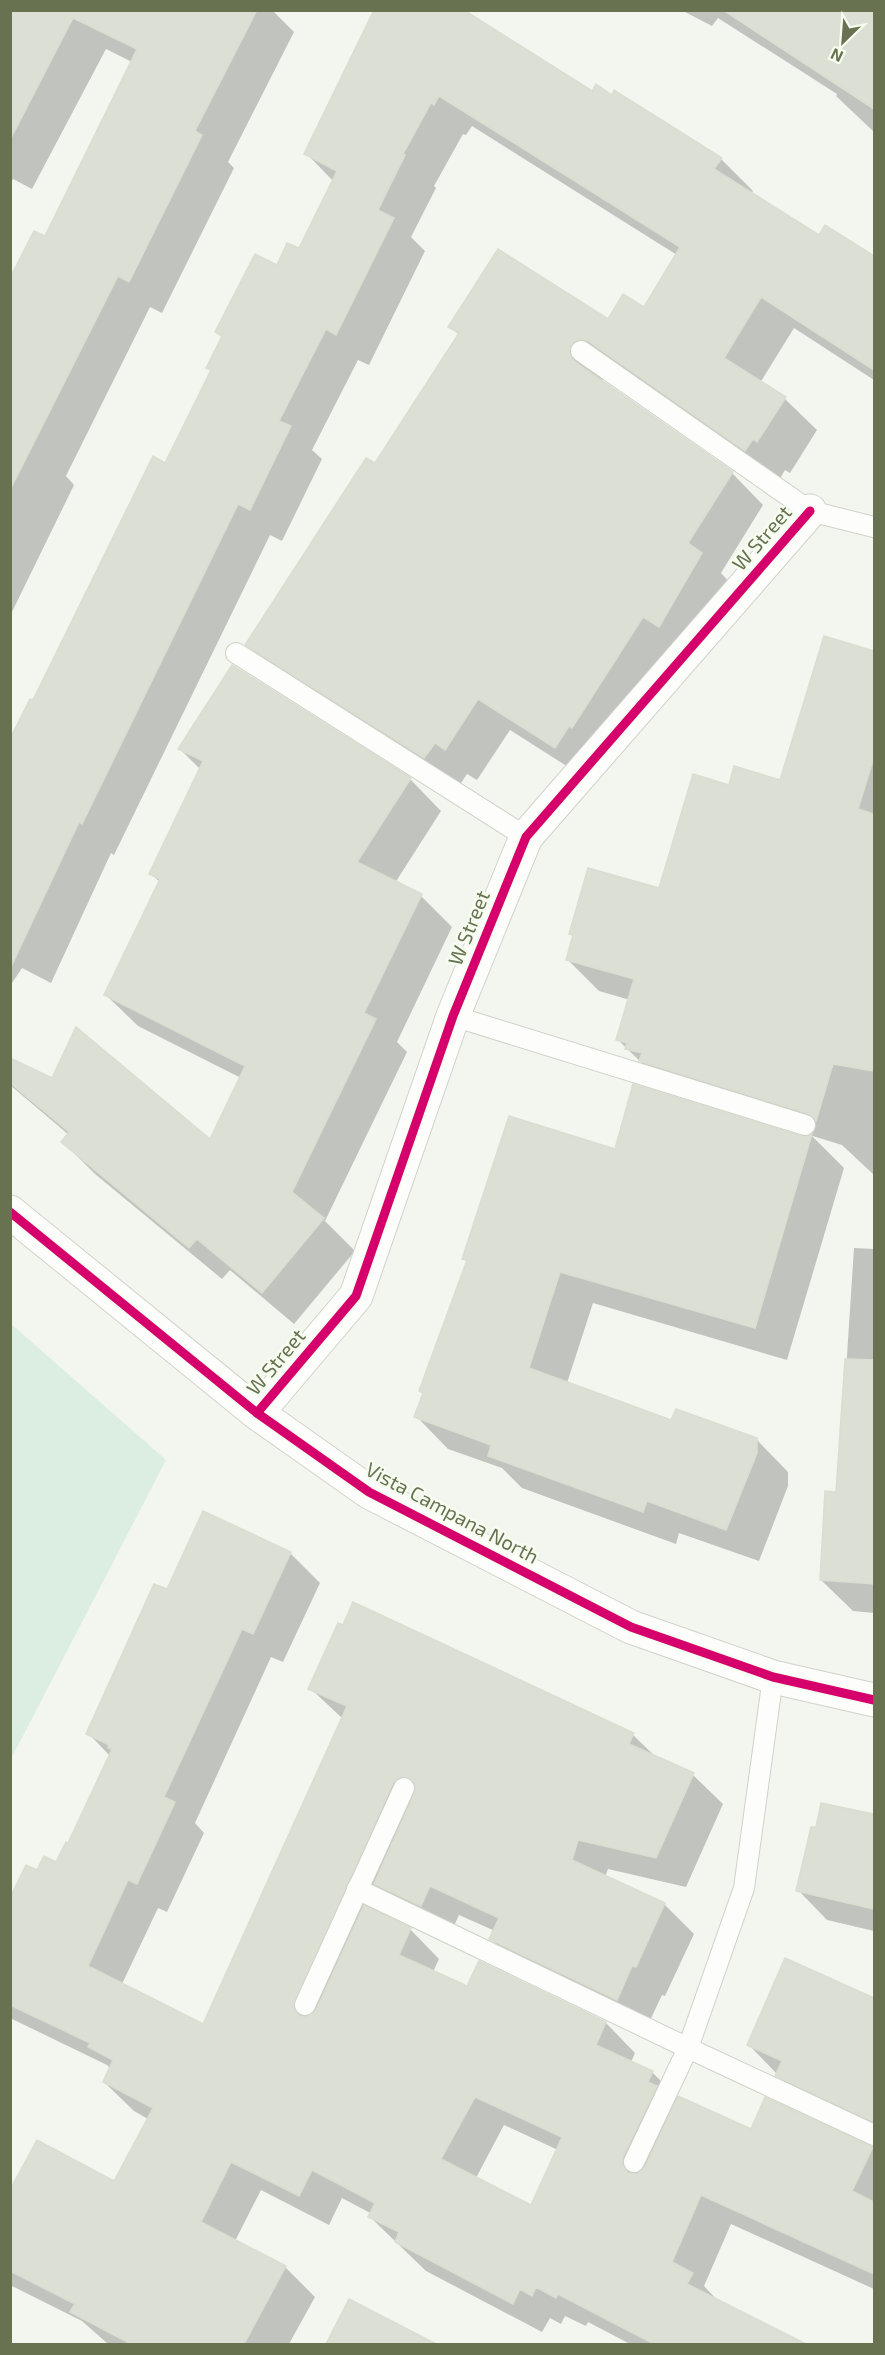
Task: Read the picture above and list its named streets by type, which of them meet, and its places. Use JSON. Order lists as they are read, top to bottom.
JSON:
{
  "streets": {
    "street": ["W Street", "Vista Campana North"]
  },
  "crossings": [
    ["W Street", "Vista Campana North"]
  ],
  "north": "bottom left"
}
